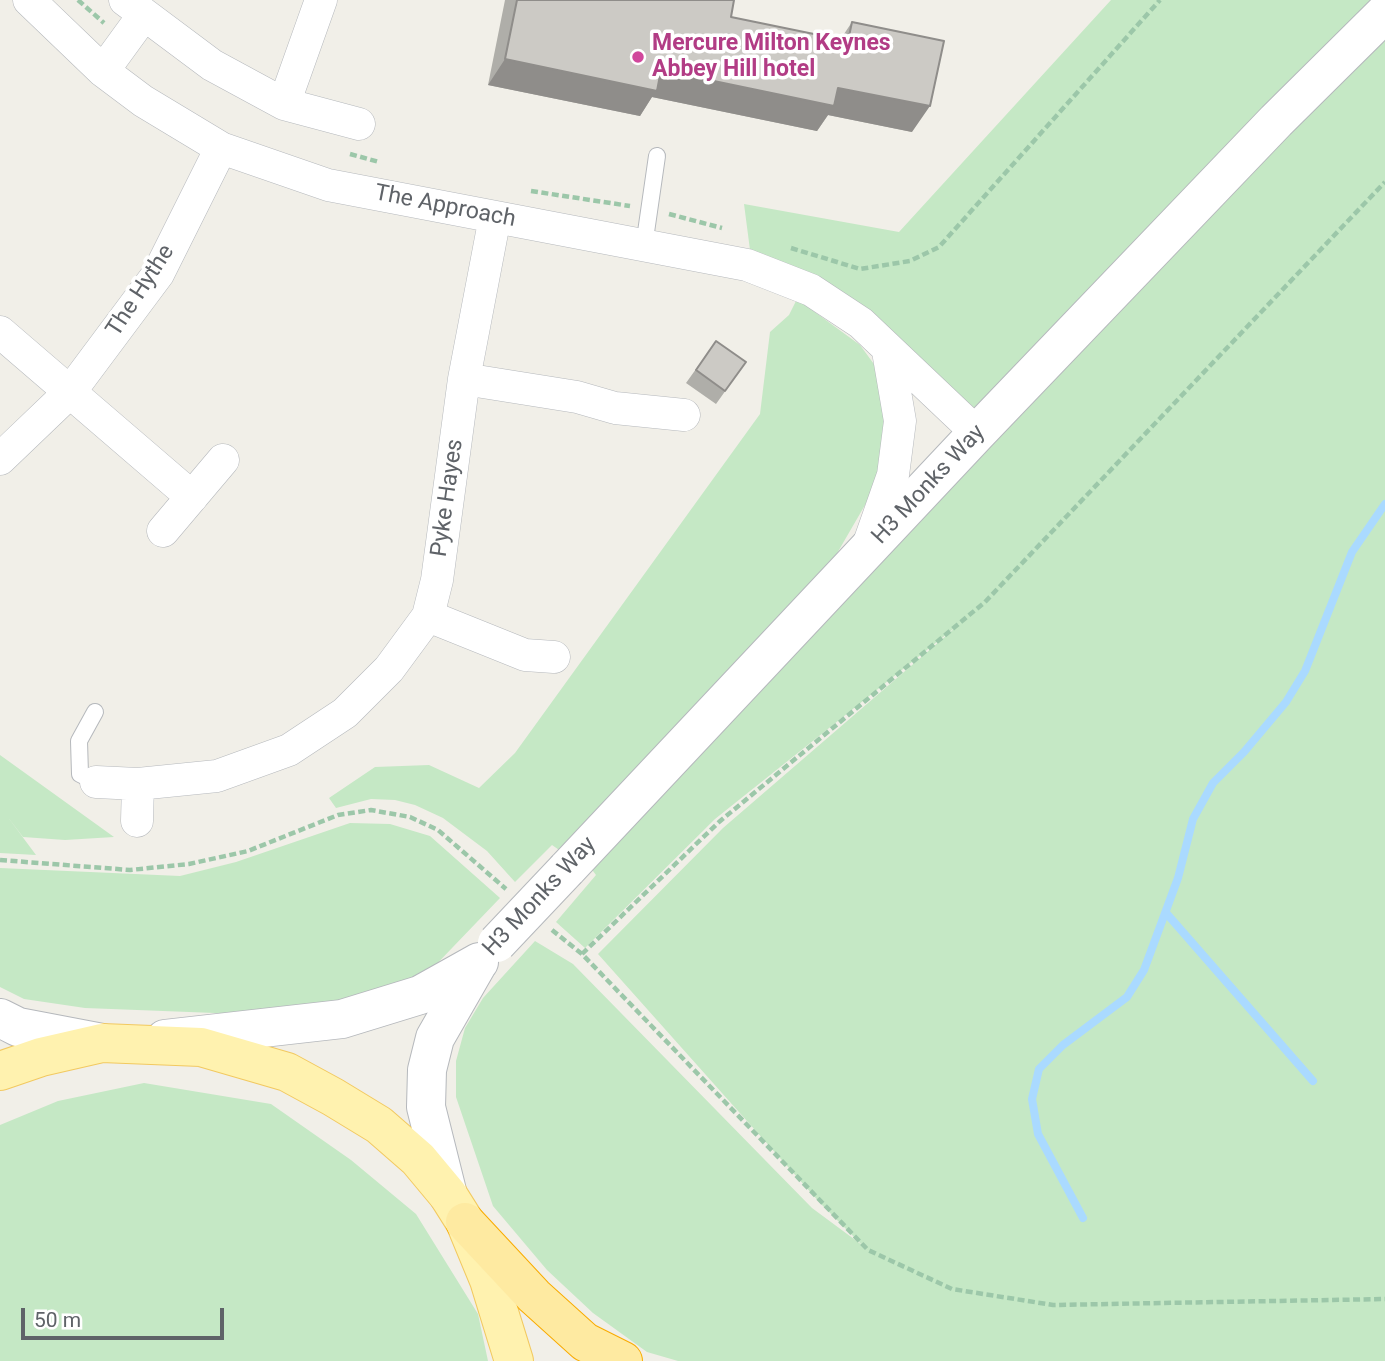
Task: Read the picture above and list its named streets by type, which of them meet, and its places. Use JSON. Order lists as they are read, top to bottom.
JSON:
{
  "streets": {
    "street": [
      "The Approach",
      "The Hythe",
      "H3 Monks Way",
      "Pyke Hayes"
    ]
  },
  "crossings": [
    ["The Approach", "The Hythe"],
    ["The Approach", "H3 Monks Way"],
    ["The Approach", "Pyke Hayes"]
  ],
  "places": ["Mercure Milton Keynes Abbey Hill hotel"],
  "scale_bar": "50 m"
}
